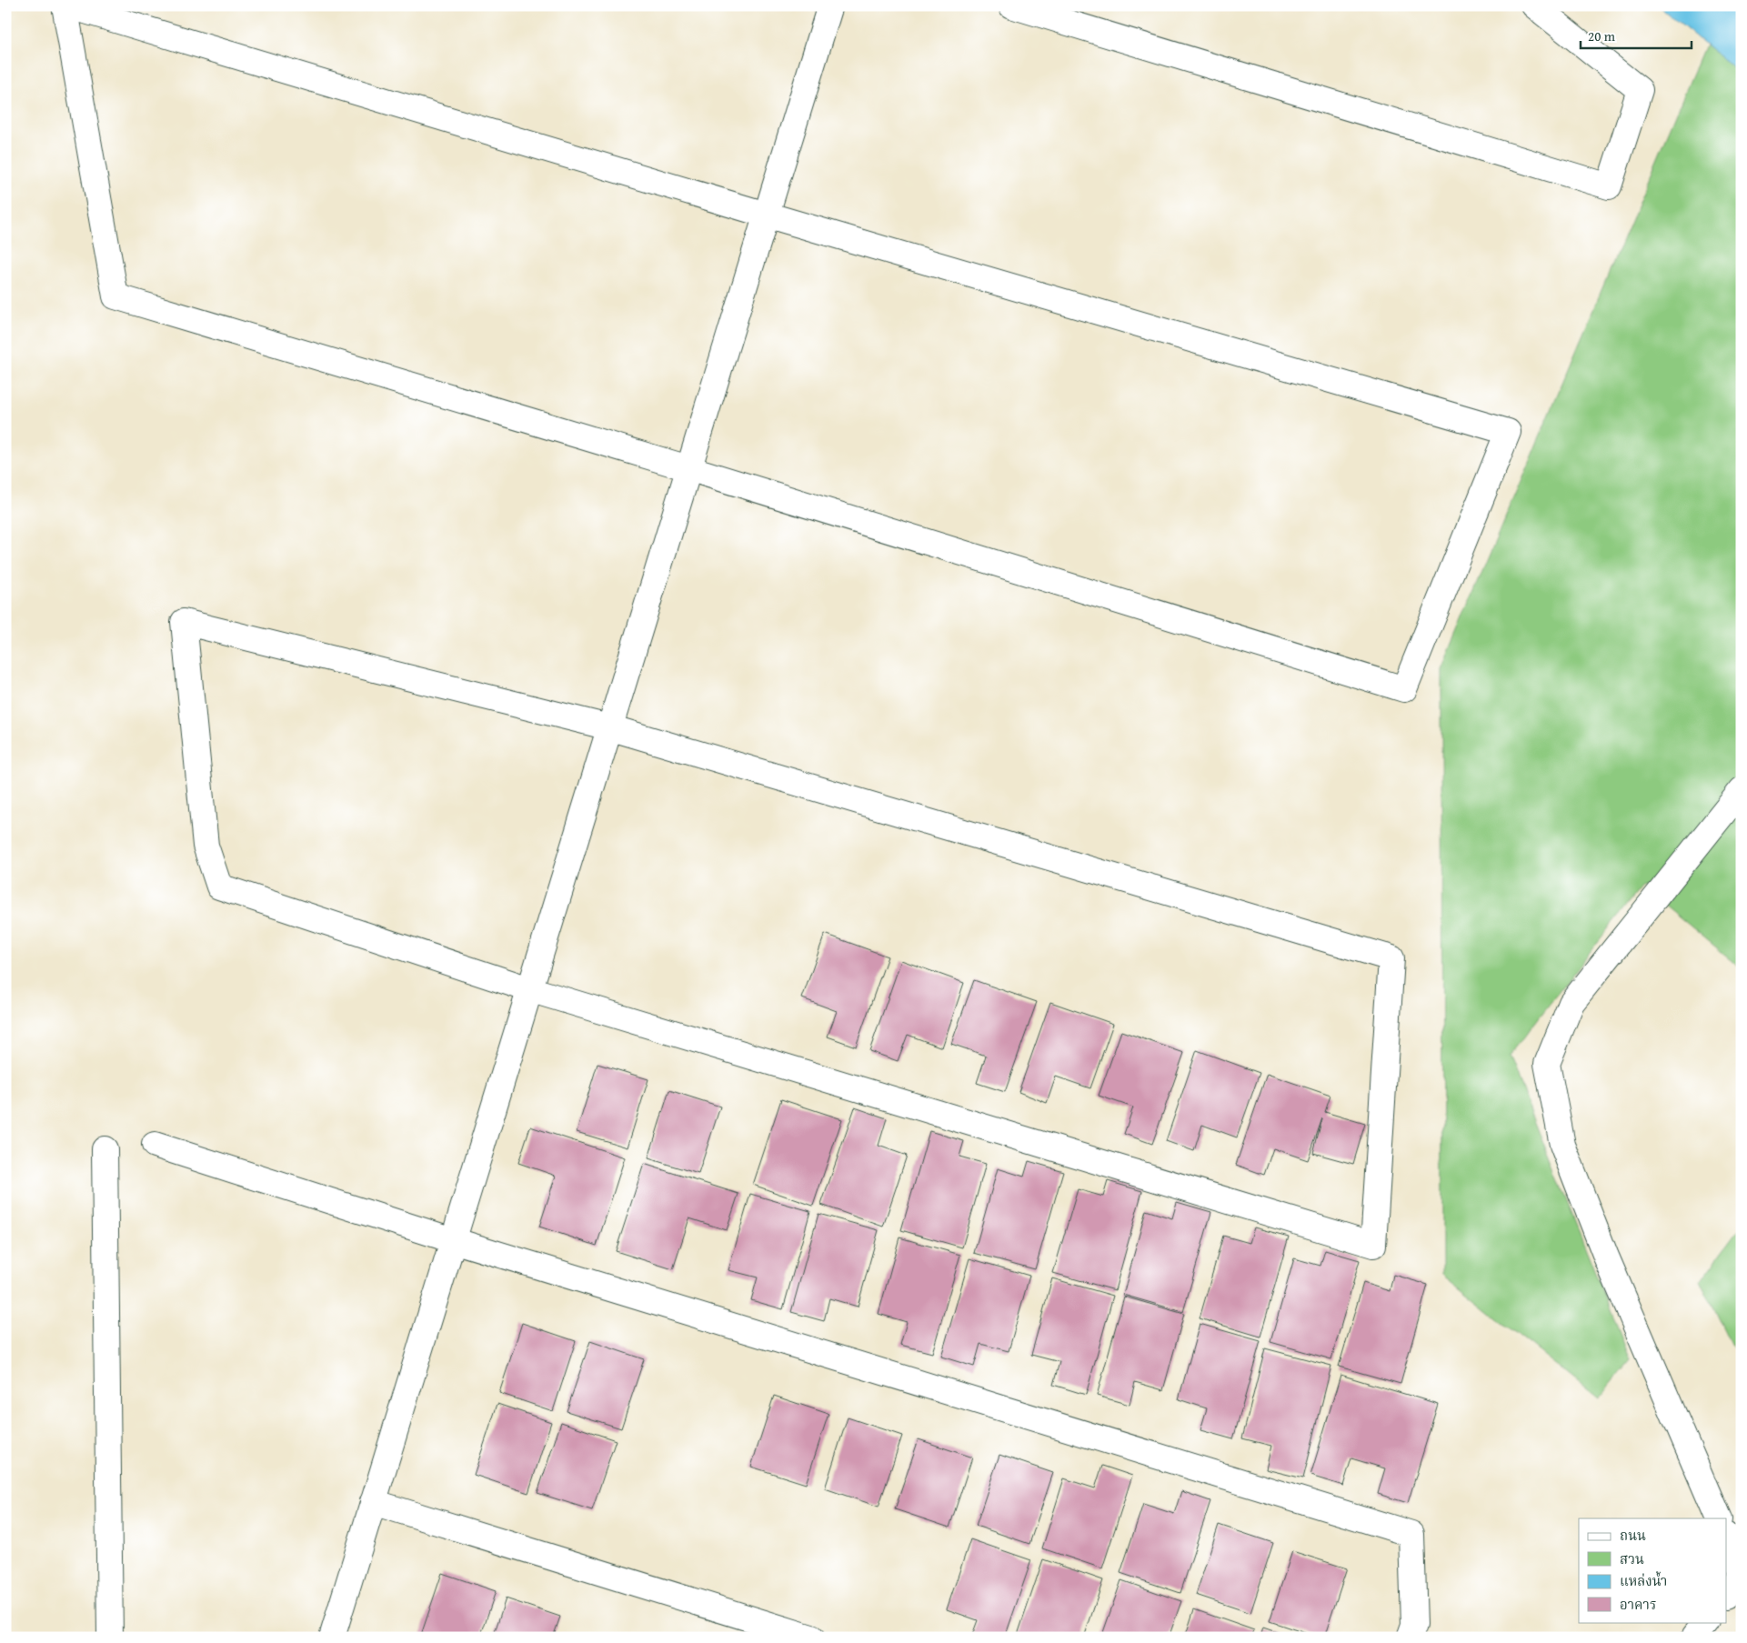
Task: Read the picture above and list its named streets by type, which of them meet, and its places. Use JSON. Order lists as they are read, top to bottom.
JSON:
{
  "legend": [
    "ถนน",
    "สวน",
    "แหล่งน้ำ",
    "อาคาร"
  ],
  "scale_bar": "20 m"
}
